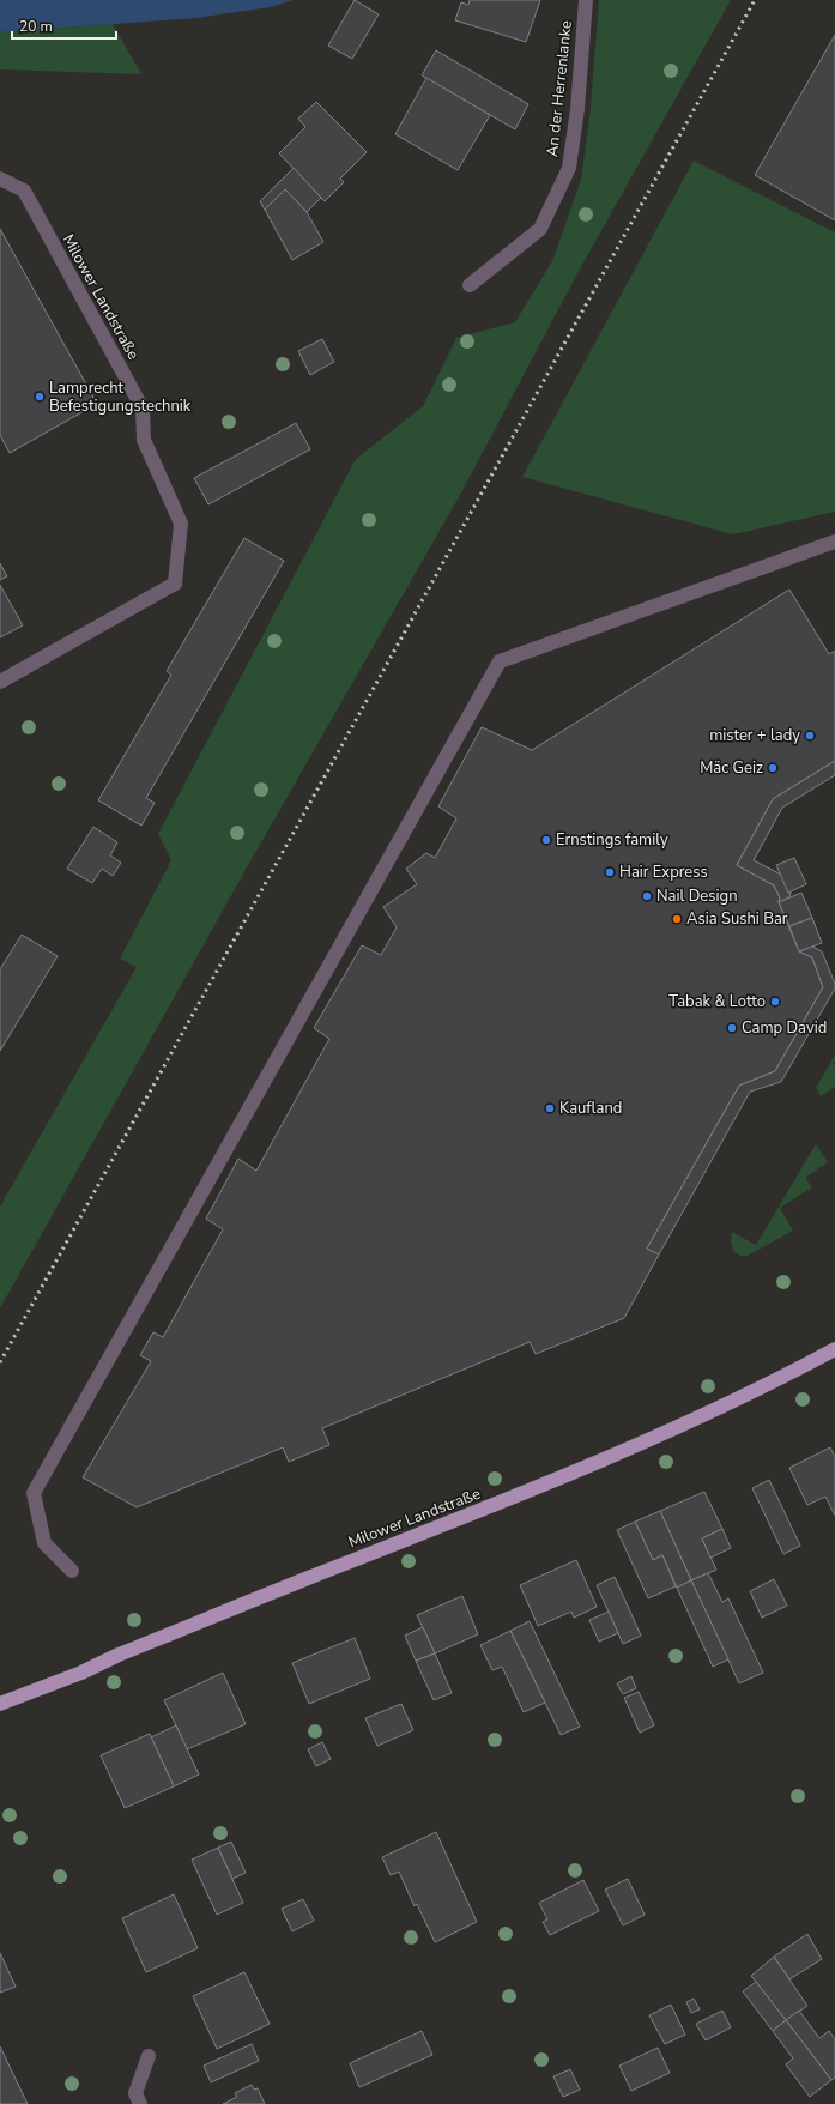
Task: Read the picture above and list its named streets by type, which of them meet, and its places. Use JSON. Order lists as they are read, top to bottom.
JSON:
{
  "streets": {
    "main road": ["Milower Landstraße"],
    "street": ["An der Herrenlanke"]
  },
  "places": [
    "Lamprecht Befestigungstechnik",
    "mister + lady",
    "Mäc Geiz",
    "Ernstings family",
    "Hair Express",
    "Nail Design",
    "Asia Sushi Bar",
    "Tabak & Lotto",
    "Camp David",
    "Kaufland"
  ],
  "scale_bar": "20 m"
}
